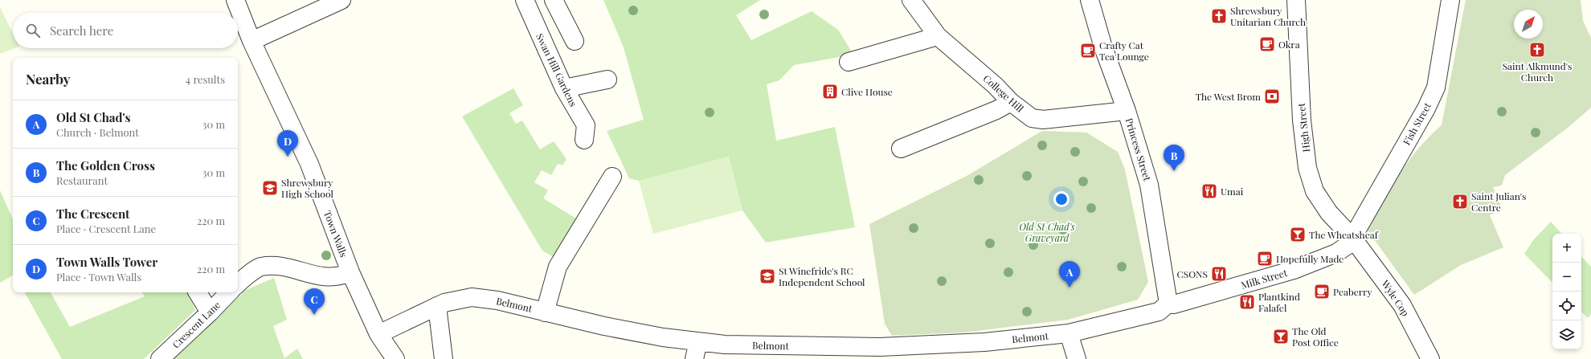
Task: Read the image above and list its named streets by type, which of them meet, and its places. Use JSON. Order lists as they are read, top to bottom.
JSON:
{
  "streets": {
    "street": [
      "Swan Hill Gardens",
      "College Hill",
      "Fish Street",
      "High Street",
      "Princess Street",
      "Town Walls",
      "Milk Street",
      "Wyle Cop",
      "Belmont",
      "Crescent Lane"
    ]
  },
  "crossings": [
    ["College Hill", "Princess Street"],
    ["Fish Street", "High Street"],
    ["Fish Street", "Milk Street"],
    ["Fish Street", "Wyle Cop"],
    ["High Street", "Milk Street"],
    ["High Street", "Wyle Cop"],
    ["Princess Street", "Milk Street"],
    ["Princess Street", "Belmont"],
    ["Town Walls", "Belmont"],
    ["Milk Street", "Wyle Cop"],
    ["Milk Street", "Belmont"]
  ],
  "parks": ["Old St Chad's Graveyard"],
  "places": {
    "church": ["Shrewsbury Unitarian Church", "Saint Alkmund's Church", "Saint Julian's Centre"],
    "cafe": [
      "Okra",
      "Crafty Cat Tea Lounge",
      "Hopefully Made",
      "Peaberry"
    ],
    "building": ["Clive House"],
    "bank": ["The West Brom"],
    "school or university": ["Shrewsbury High School", "St Winefride's RC Independent School"],
    "restaurant": ["Umai", "CSONS", "Plantkind Falafel"],
    "bar": ["The Wheatsheaf", "The Old Post Office"]
  },
  "north": "top right",
  "page": {
    "search": "Search here",
    "heading": ["Nearby", "4 results"],
    "list": [
      {
        "mark": "A",
        "name": "Old St Chad's",
        "note": "Church · Belmont",
        "value": "30 m"
      },
      {
        "mark": "B",
        "name": "The Golden Cross",
        "note": "Restaurant",
        "value": "30 m"
      },
      {
        "mark": "C",
        "name": "The Crescent",
        "note": "Place · Crescent Lane",
        "value": "220 m"
      },
      {
        "mark": "D",
        "name": "Town Walls Tower",
        "note": "Place · Town Walls",
        "value": "220 m"
      }
    ],
    "pins": [
      "D",
      "B",
      "A",
      "C"
    ],
    "map_buttons": ["+", "−"]
  }
}
